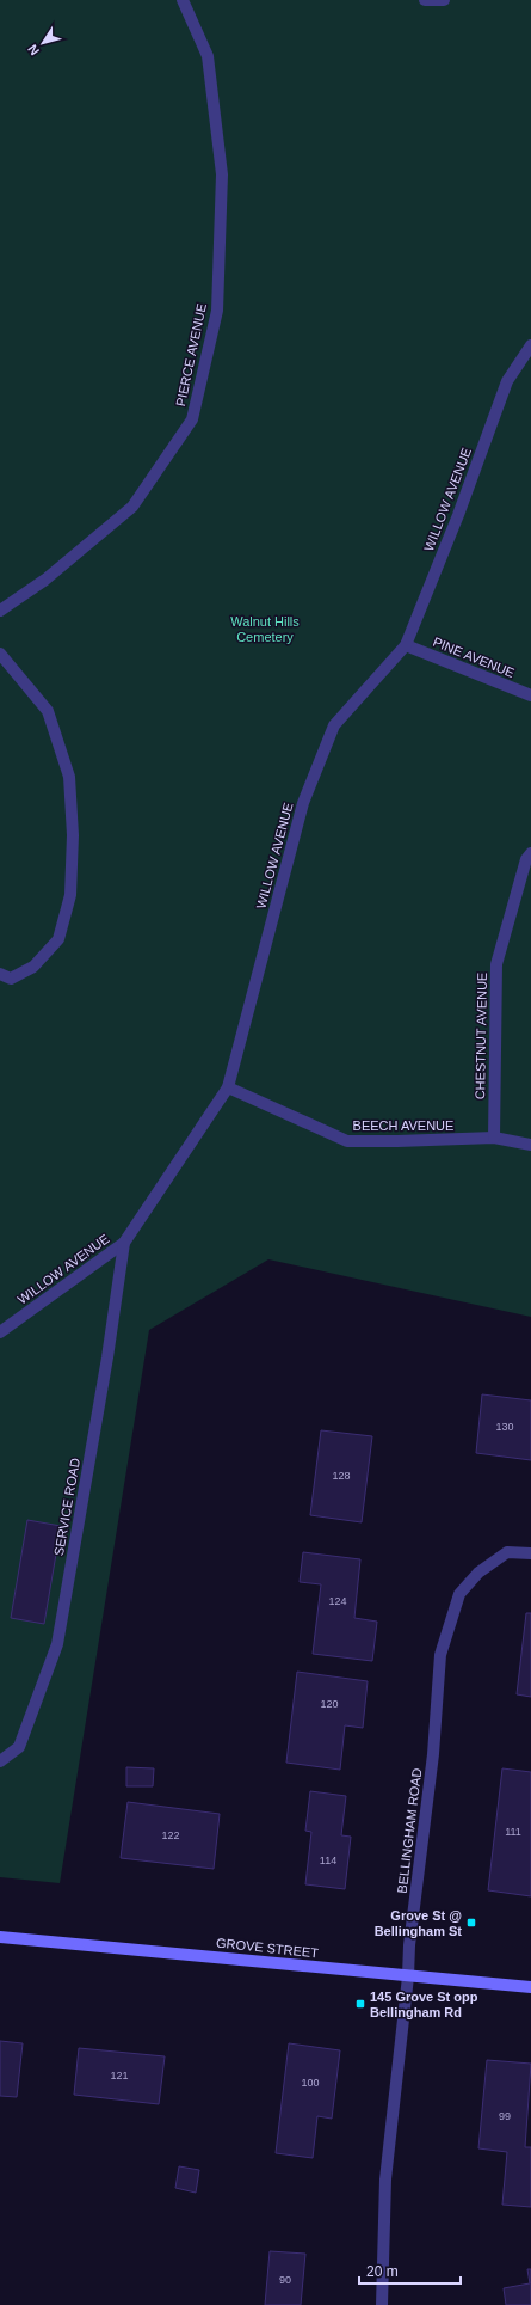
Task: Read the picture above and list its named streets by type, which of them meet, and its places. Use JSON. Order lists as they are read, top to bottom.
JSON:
{
  "streets": {
    "main road": ["GROVE STREET"],
    "street": [
      "PIERCE AVENUE",
      "WILLOW AVENUE",
      "PINE AVENUE",
      "CHESTNUT AVENUE",
      "BEECH AVENUE",
      "SERVICE ROAD",
      "BELLINGHAM ROAD"
    ]
  },
  "crossings": [
    ["WILLOW AVENUE", "PINE AVENUE"],
    ["WILLOW AVENUE", "BEECH AVENUE"],
    ["WILLOW AVENUE", "SERVICE ROAD"],
    ["CHESTNUT AVENUE", "BEECH AVENUE"],
    ["BELLINGHAM ROAD", "GROVE STREET"]
  ],
  "parks": ["Walnut Hills Cemetery"],
  "places": {
    "transit": ["Grove St @ Bellingham St", "145 Grove St opp Bellingham Rd"]
  },
  "house_numbers": [
    "130",
    "128",
    "124",
    "120",
    "111",
    "122",
    "114",
    "121",
    "100",
    "99",
    "90"
  ],
  "scale_bar": "20 m",
  "north": "bottom left"
}
